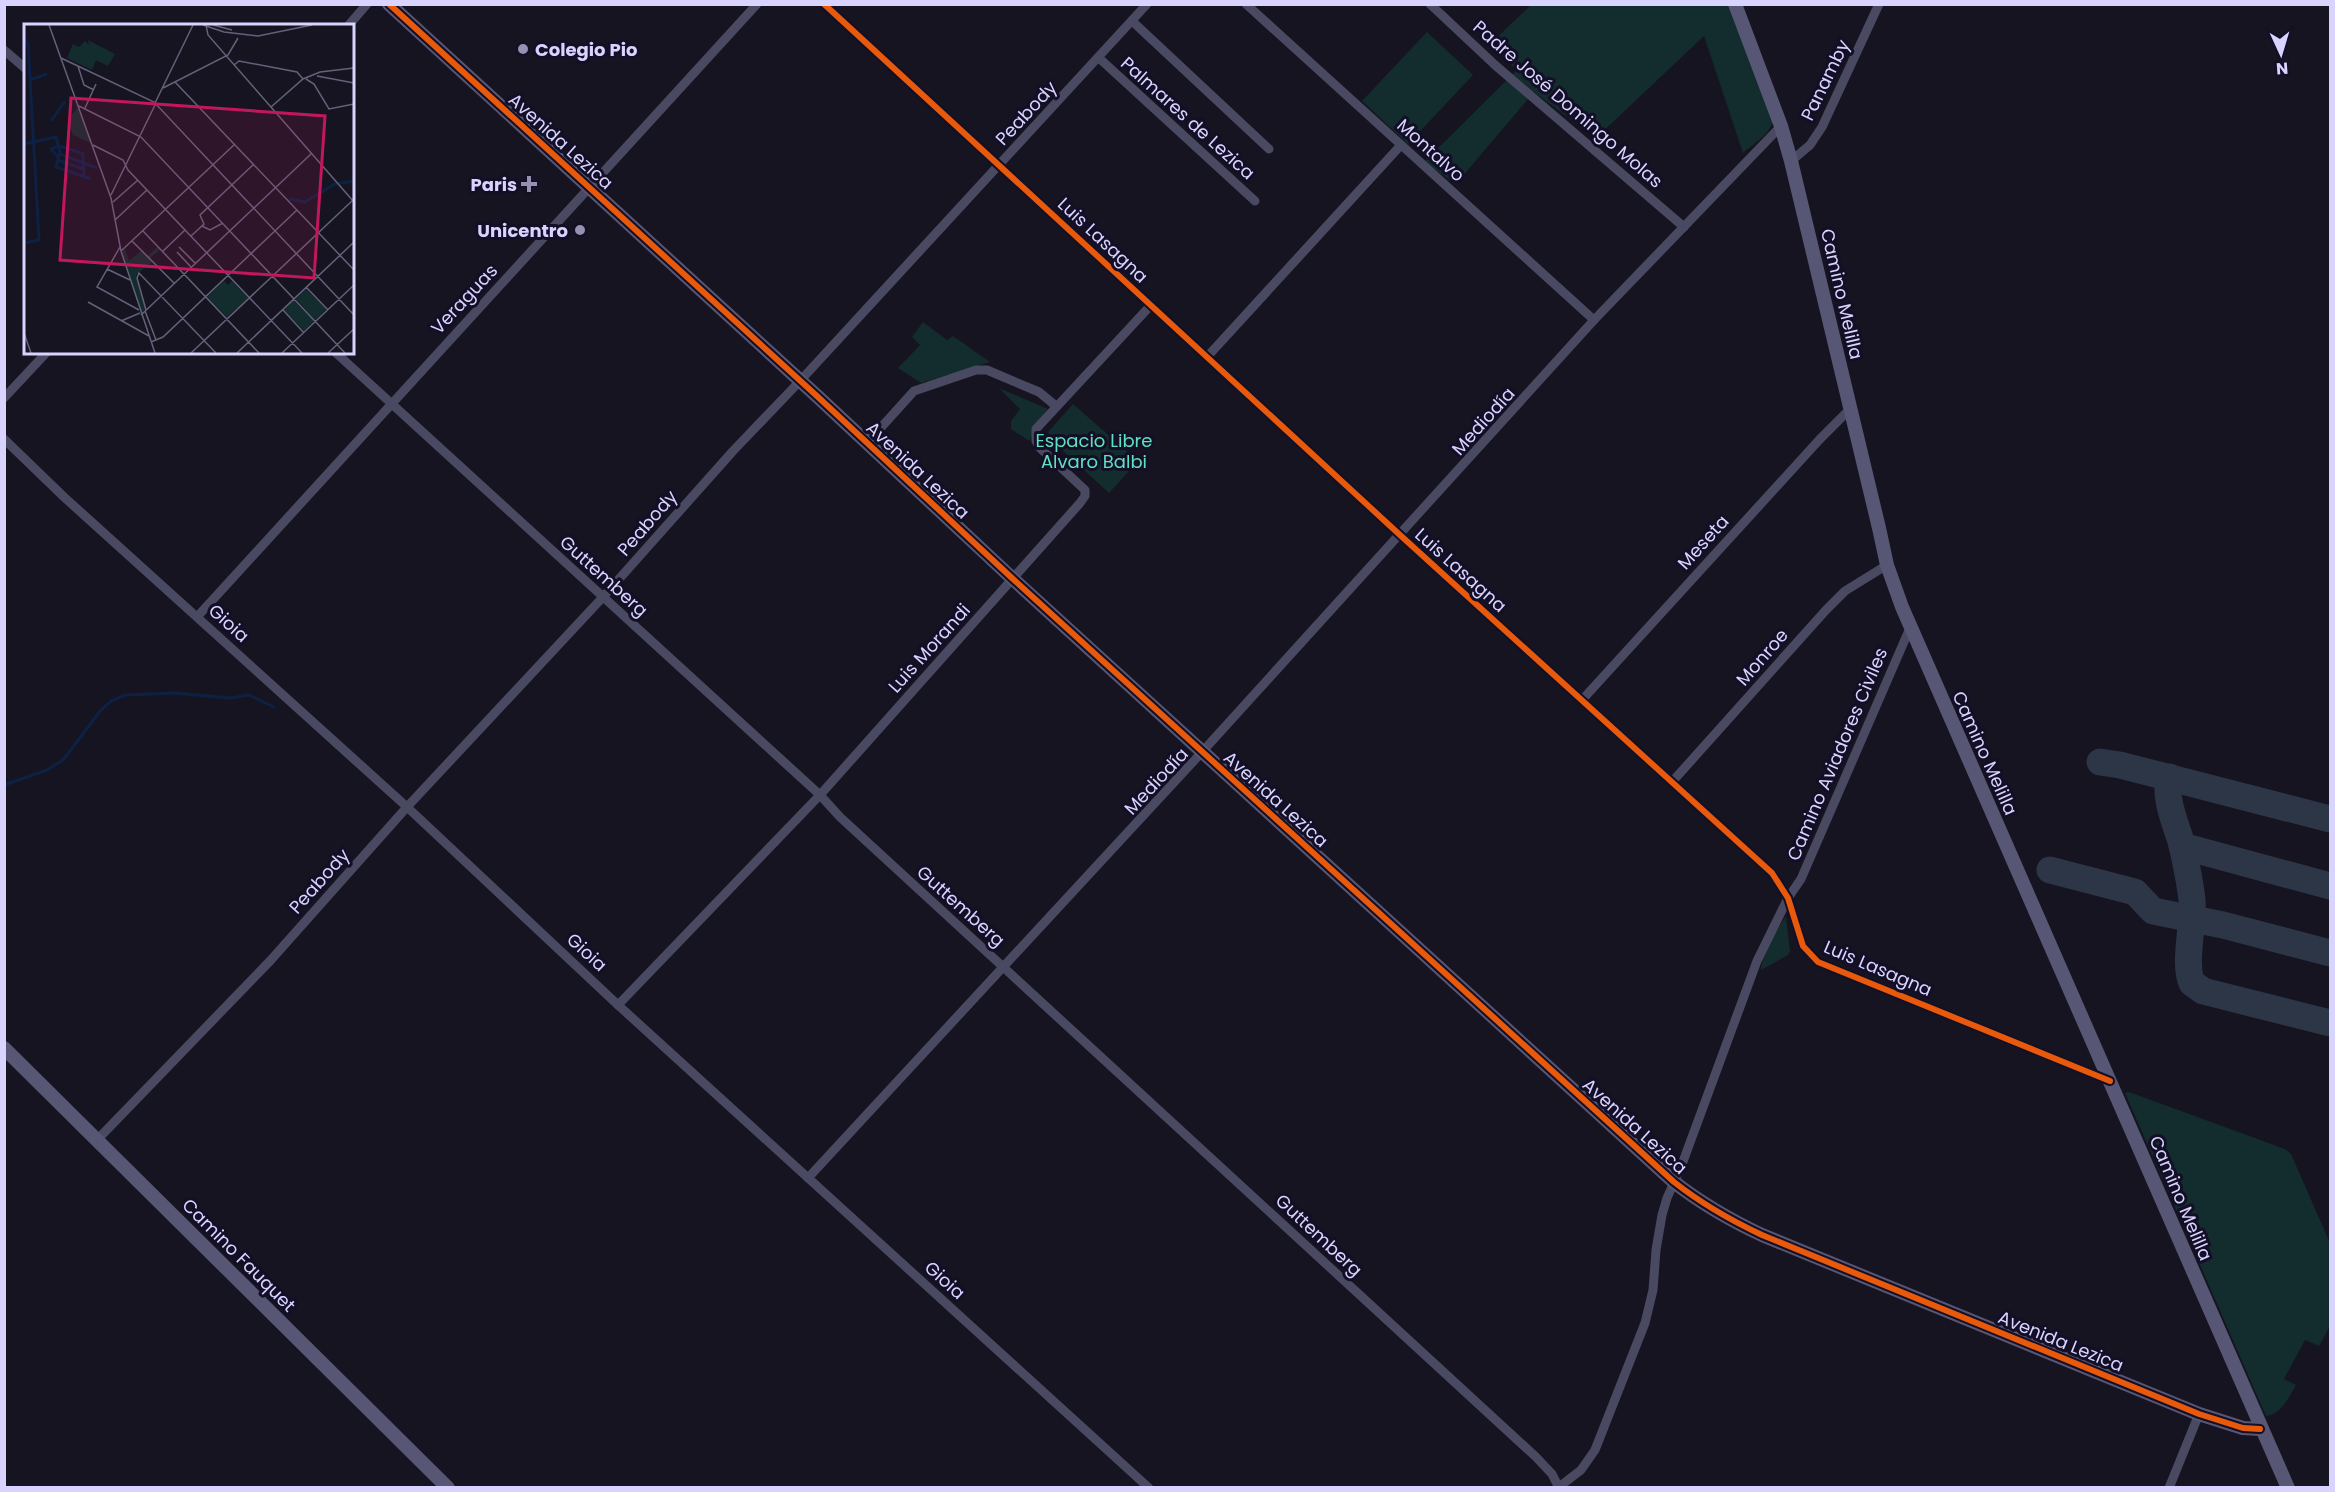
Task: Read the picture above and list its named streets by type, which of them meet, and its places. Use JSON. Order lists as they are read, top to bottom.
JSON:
{
  "streets": {
    "street": [
      "Panamby",
      "Padre José Domingo Molas",
      "Peabody",
      "Palmares de Lezica",
      "Avenida Lezica",
      "Montalvo",
      "Luis Lasagna",
      "Camino Melilla",
      "Veraguas",
      "Mediodía",
      "Meseta",
      "Guttemberg",
      "Gioia",
      "Luis Morandi",
      "Monroe",
      "Camino Aviadores Civiles",
      "Camino Fauquet"
    ]
  },
  "crossings": [
    ["Panamby", "Camino Melilla"],
    ["Padre José Domingo Molas", "Mediodía"],
    ["Peabody", "Palmares de Lezica"],
    ["Peabody", "Avenida Lezica"],
    ["Peabody", "Luis Lasagna"],
    ["Peabody", "Guttemberg"],
    ["Peabody", "Gioia"],
    ["Peabody", "Camino Fauquet"],
    ["Avenida Lezica", "Camino Melilla"],
    ["Avenida Lezica", "Veraguas"],
    ["Avenida Lezica", "Mediodía"],
    ["Avenida Lezica", "Luis Morandi"],
    ["Avenida Lezica", "Camino Aviadores Civiles"],
    ["Montalvo", "Mediodía"],
    ["Luis Lasagna", "Camino Melilla"],
    ["Luis Lasagna", "Mediodía"],
    ["Luis Lasagna", "Meseta"],
    ["Luis Lasagna", "Luis Morandi"],
    ["Luis Lasagna", "Monroe"],
    ["Luis Lasagna", "Camino Aviadores Civiles"],
    ["Camino Melilla", "Mediodía"],
    ["Camino Melilla", "Meseta"],
    ["Camino Melilla", "Monroe"],
    ["Camino Melilla", "Camino Aviadores Civiles"],
    ["Veraguas", "Guttemberg"],
    ["Veraguas", "Gioia"],
    ["Mediodía", "Guttemberg"],
    ["Mediodía", "Gioia"],
    ["Guttemberg", "Luis Morandi"],
    ["Guttemberg", "Camino Aviadores Civiles"],
    ["Gioia", "Luis Morandi"]
  ],
  "parks": ["Espacio Libre Alvaro Balbi"],
  "places": {
    "other": ["Colegio Pio", "Unicentro"],
    "health": ["Paris"]
  },
  "north": "bottom"
}
